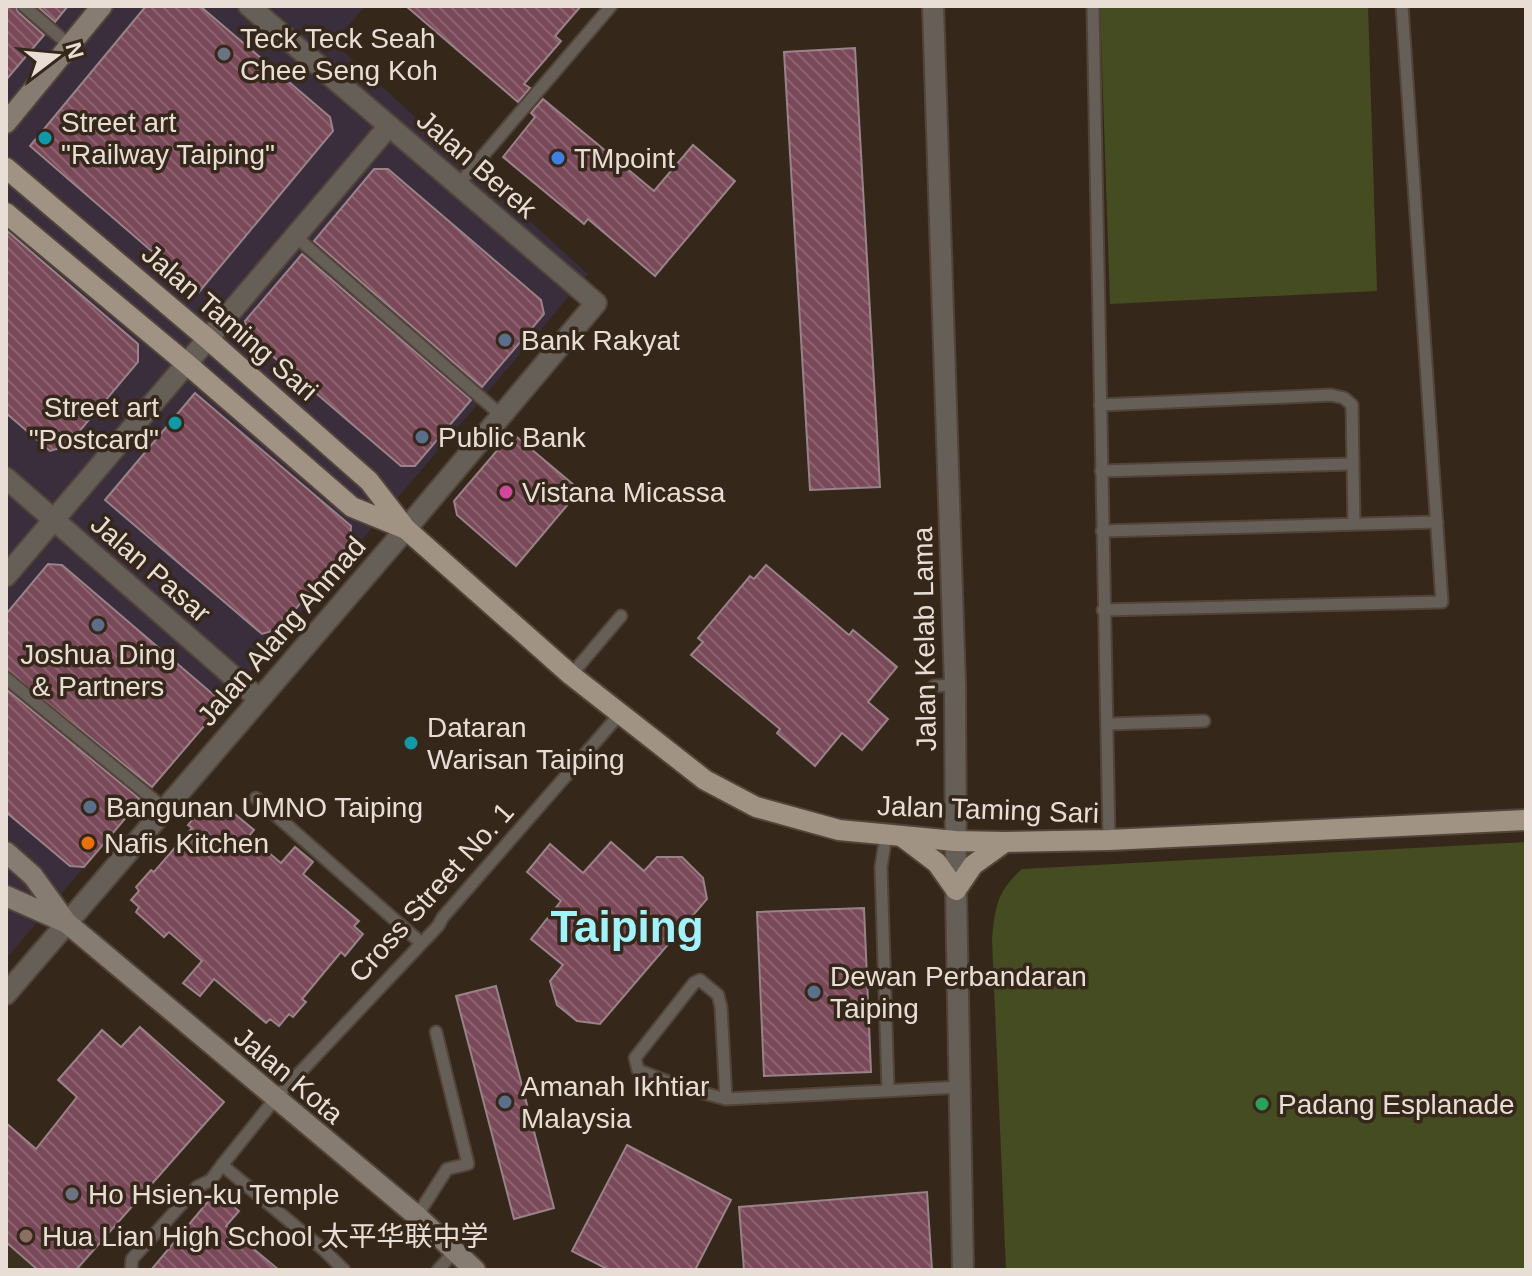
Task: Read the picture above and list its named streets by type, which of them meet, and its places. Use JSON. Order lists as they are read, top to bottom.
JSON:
{
  "streets": {
    "main road": ["Jalan Taming Sari", "Jalan Kota"],
    "street": [
      "Jalan Berek",
      "Jalan Pasar",
      "Jalan Alang Ahmad",
      "Jalan Kelab Lama"
    ],
    "lane": ["Cross Street No. 1"]
  },
  "crossings": [
    ["Jalan Berek", "Jalan Alang Ahmad"],
    ["Jalan Taming Sari", "Jalan Alang Ahmad"],
    ["Jalan Taming Sari", "Jalan Kelab Lama"],
    ["Jalan Taming Sari", "Cross Street No. 1"],
    ["Jalan Pasar", "Jalan Alang Ahmad"],
    ["Jalan Alang Ahmad", "Jalan Kota"],
    ["Cross Street No. 1", "Jalan Kota"]
  ],
  "districts": ["Taiping"],
  "places": [
    "Teck Teck Seah Chee Seng Koh",
    "Street art \"Railway Taiping\"",
    "TMpoint",
    "Bank Rakyat",
    "Street art \"Postcard\"",
    "Public Bank",
    "Vistana Micassa",
    "Joshua Ding & Partners",
    "Dataran Warisan Taiping",
    "Bangunan UMNO Taiping",
    "Nafis Kitchen",
    "Dewan Perbandaran Taiping",
    "Amanah Ikhtiar Malaysia",
    "Padang Esplanade",
    "Ho Hsien-ku Temple",
    "Hua Lian High School 太平华联中学"
  ],
  "north": "right"
}
